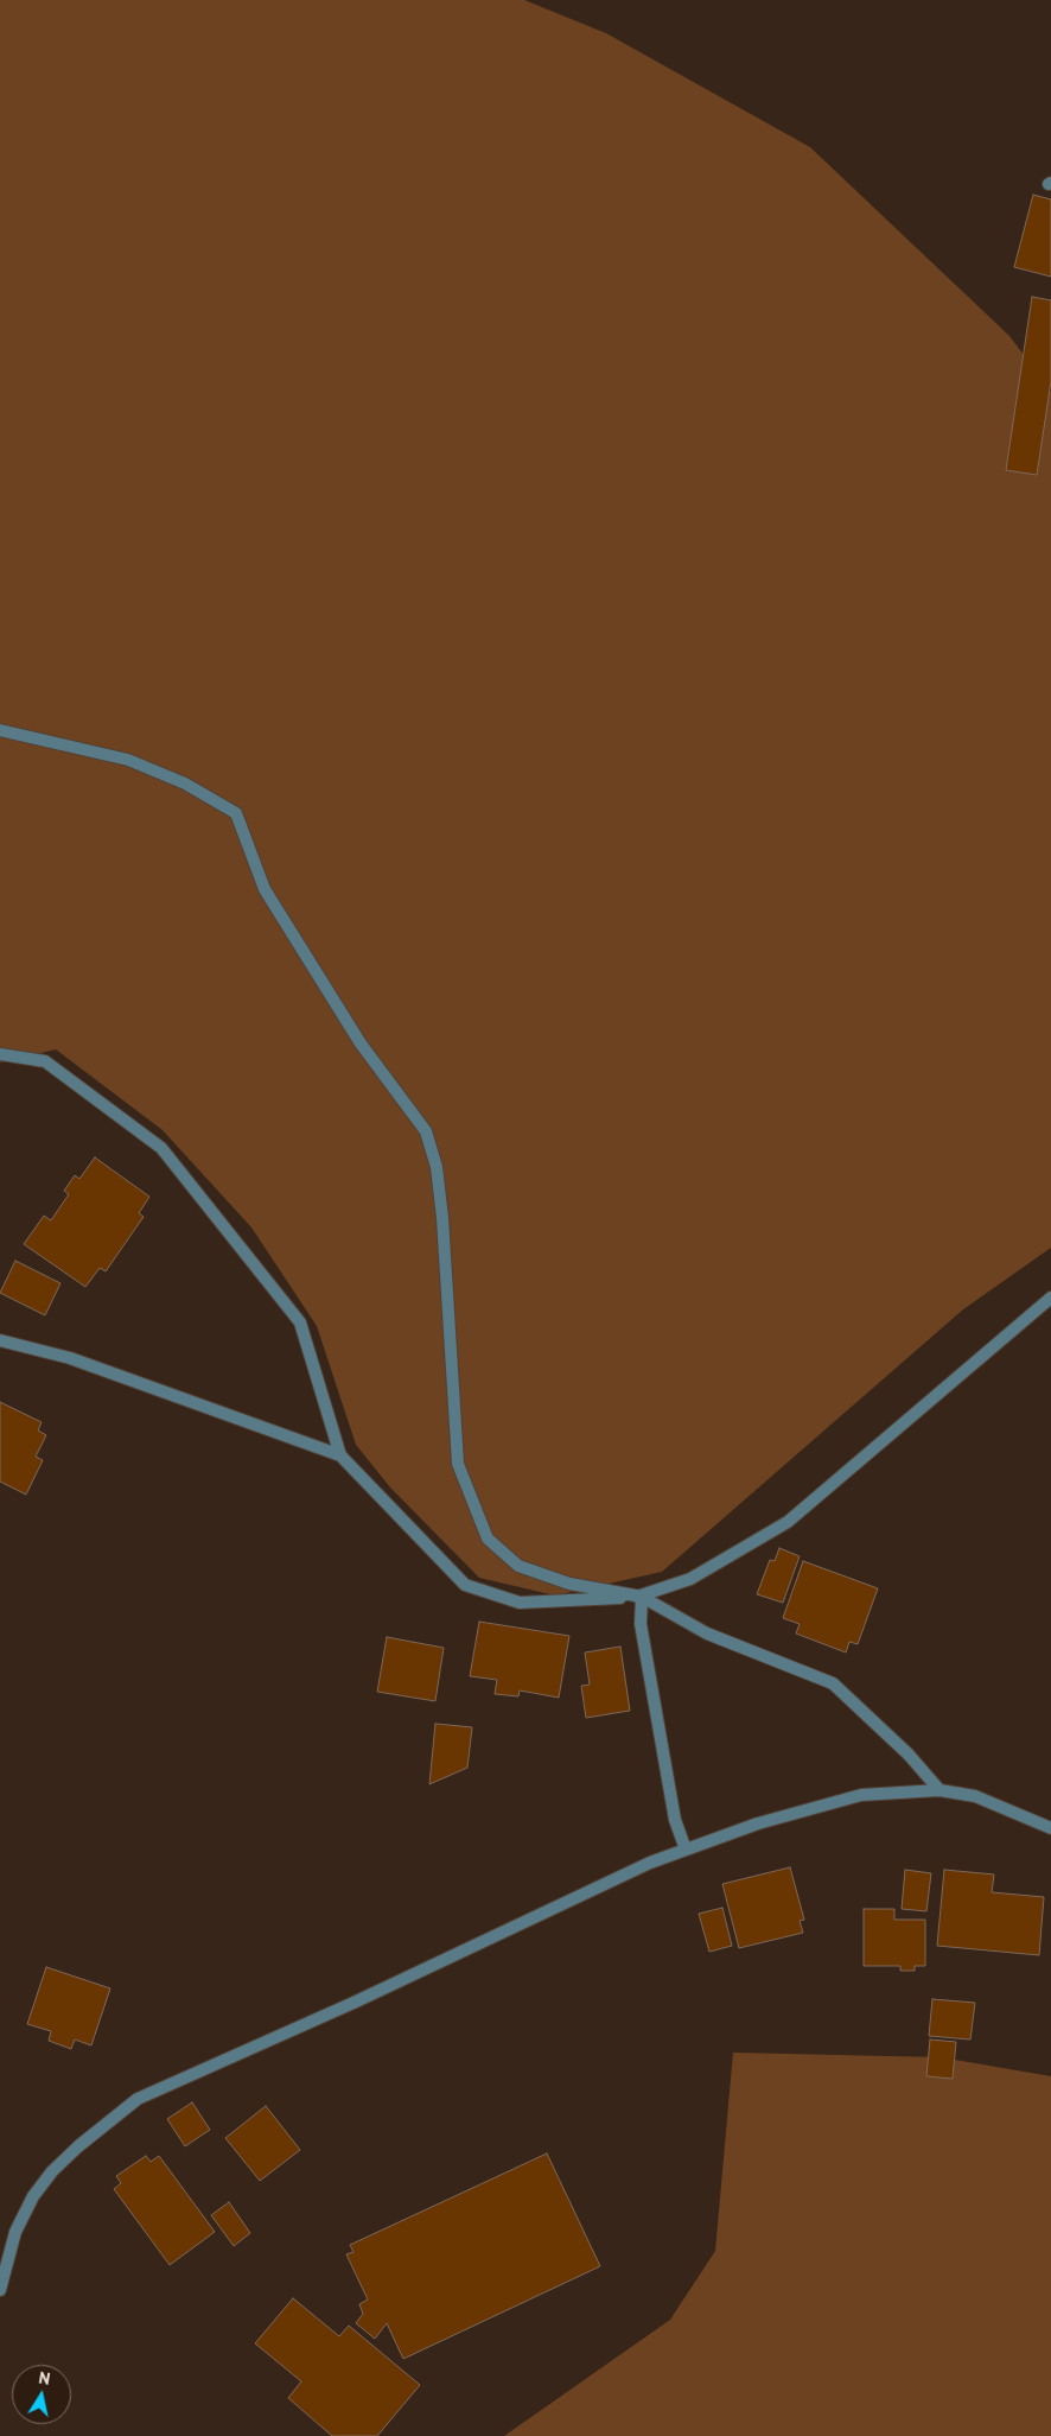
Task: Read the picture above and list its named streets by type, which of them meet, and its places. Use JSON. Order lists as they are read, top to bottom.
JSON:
{
  "north": "top"
}
